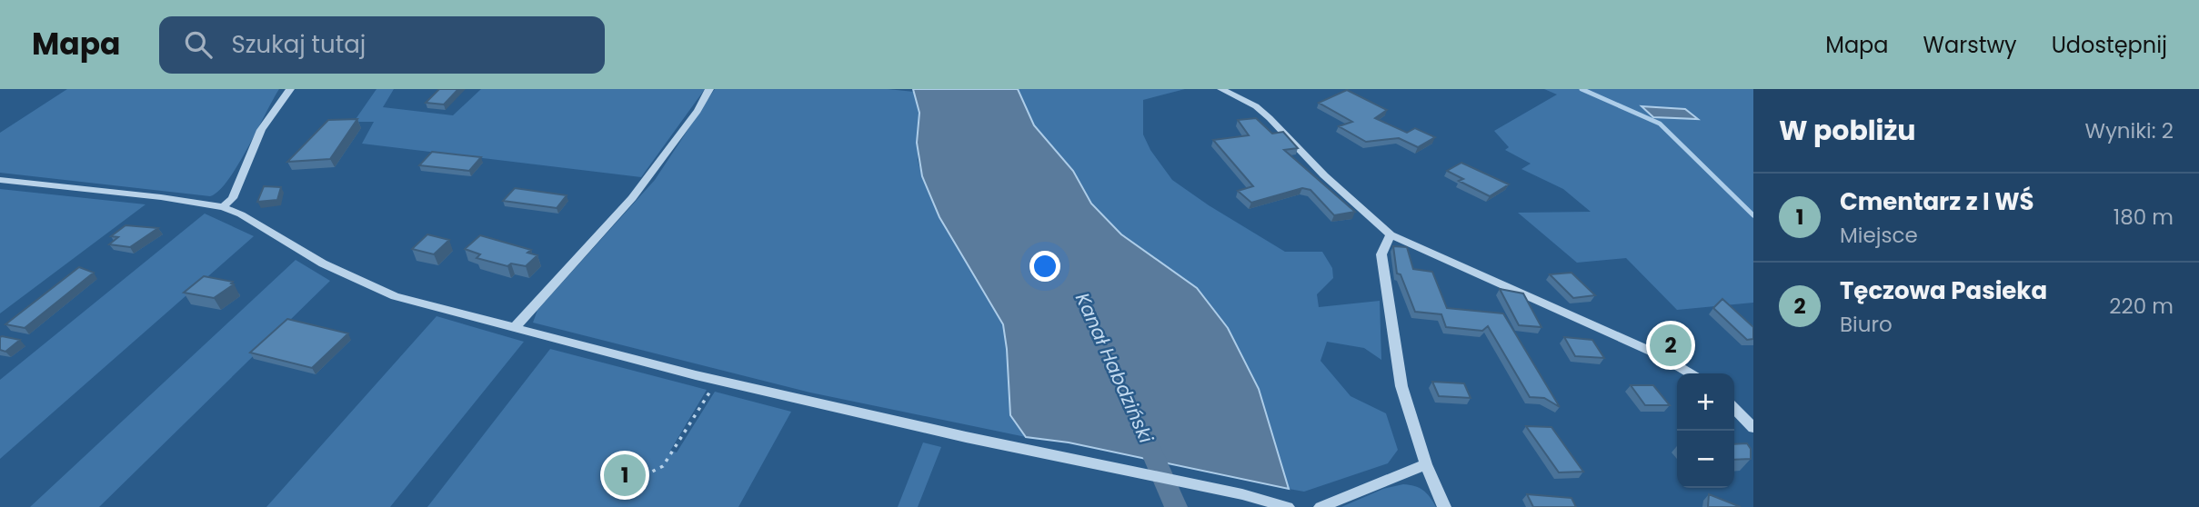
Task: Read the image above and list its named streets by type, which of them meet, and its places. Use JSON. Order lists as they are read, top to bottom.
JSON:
{
  "water": ["Kanał Habdziński"],
  "page": {
    "header": "Mapa",
    "search": "Szukaj tutaj",
    "nav": ["Mapa", "Warstwy", "Udostępnij"],
    "heading": ["W pobliżu", "Wyniki: 2"],
    "list": [
      {
        "mark": "1",
        "name": "Cmentarz z I WŚ",
        "note": "Miejsce",
        "value": "180 m"
      },
      {
        "mark": "2",
        "name": "Tęczowa Pasieka",
        "note": "Biuro",
        "value": "220 m"
      }
    ],
    "pins": ["2", "1"],
    "map_buttons": ["+", "−"]
  }
}
